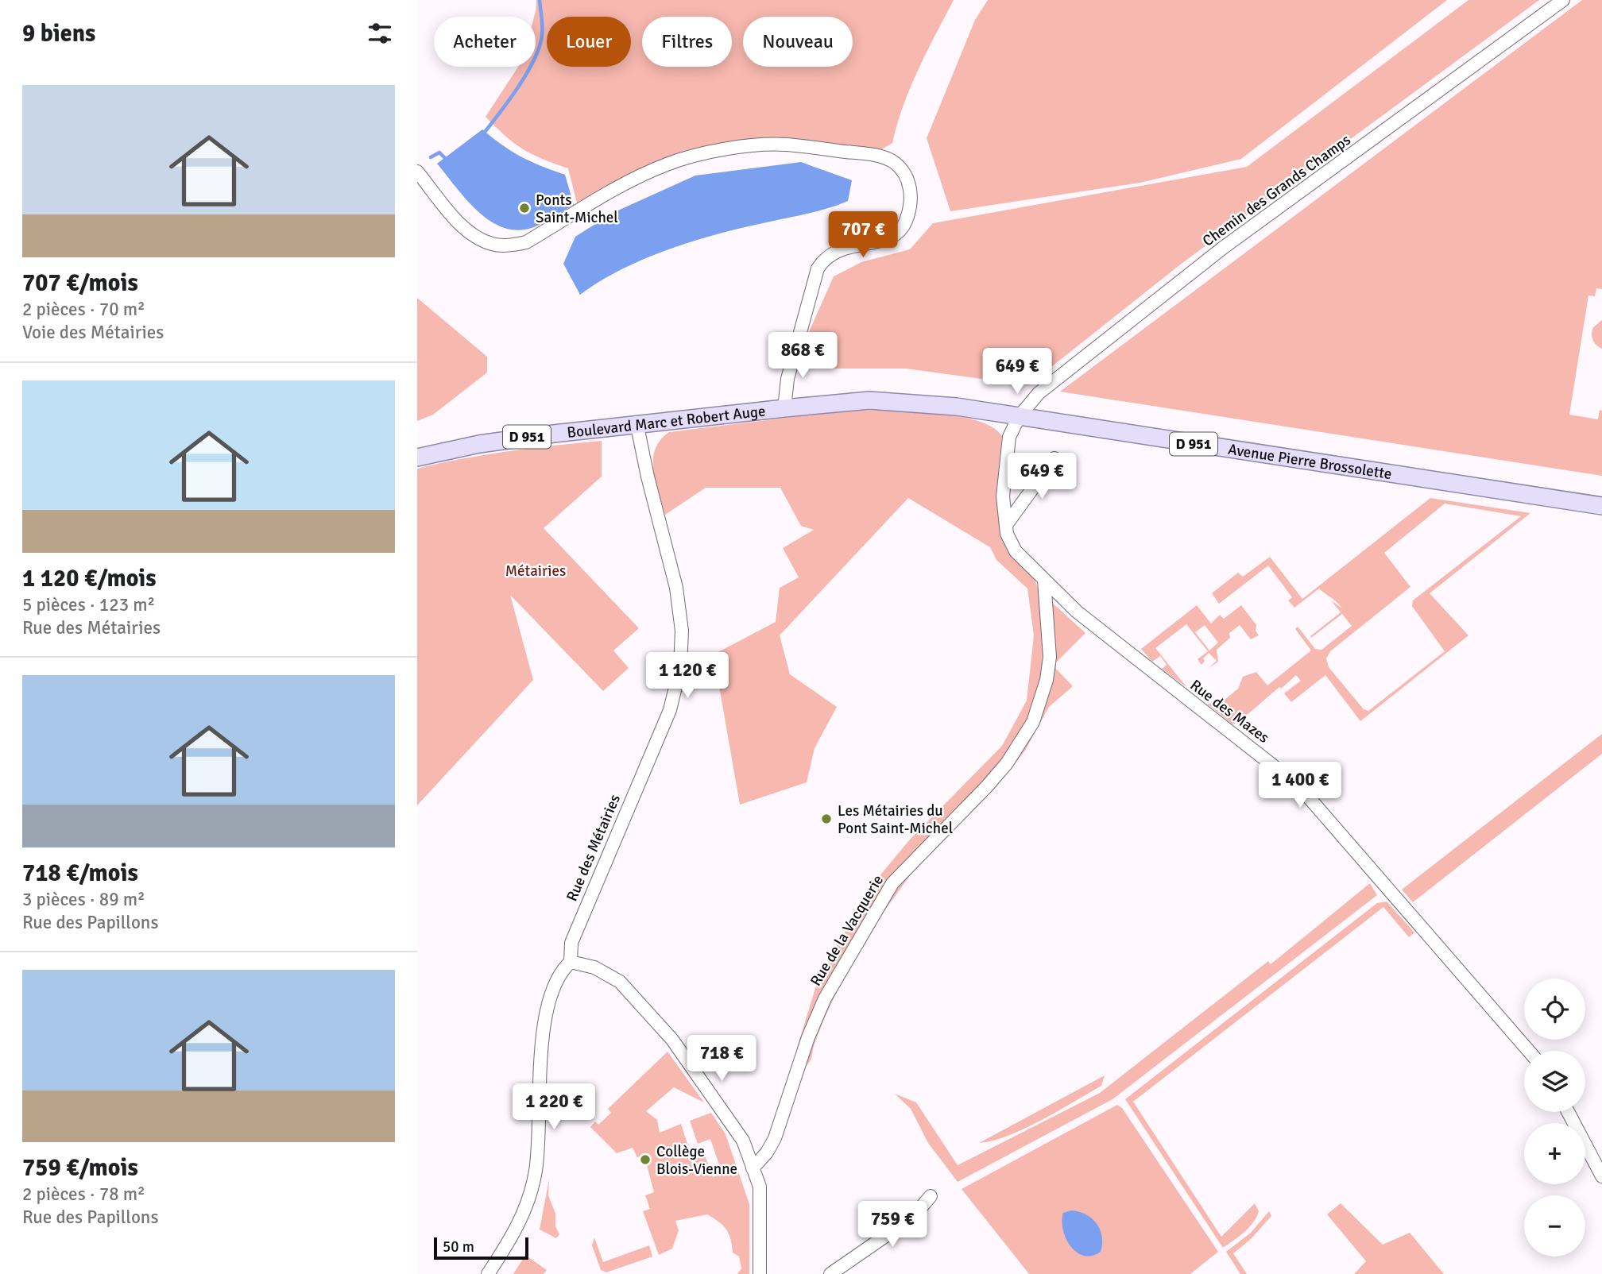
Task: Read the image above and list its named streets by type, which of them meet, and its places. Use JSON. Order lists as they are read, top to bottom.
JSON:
{
  "streets": {
    "main road": ["Boulevard Marc et Robert Auge", "D 951", "Avenue Pierre Brossolette"],
    "street": [
      "Chemin des Grands Champs",
      "Rue des Mazes",
      "Rue des Métairies",
      "Rue de la Vacquerie"
    ]
  },
  "crossings": [
    ["Chemin des Grands Champs", "Avenue Pierre Brossolette"],
    ["Chemin des Grands Champs", "Rue des Mazes"],
    ["Boulevard Marc et Robert Auge", "Avenue Pierre Brossolette"],
    ["Boulevard Marc et Robert Auge", "Rue des Métairies"],
    ["Avenue Pierre Brossolette", "Rue des Mazes"],
    ["Rue des Mazes", "Rue de la Vacquerie"]
  ],
  "parks": ["Métairies"],
  "places": ["Ponts Saint-Michel", "Les Métairies du Pont Saint-Michel", "Collège Blois-Vienne"],
  "scale_bar": "50 m",
  "page": {
    "heading": "9 biens",
    "chip": [
      "Acheter",
      "Louer",
      "Filtres",
      "Nouveau"
    ],
    "list": [
      {
        "name": "707 €/mois",
        "note": "2 pièces · 70 m² · Voie des Métairies"
      },
      {
        "name": "1 120 €/mois",
        "note": "5 pièces · 123 m² · Rue des Métairies"
      },
      {
        "name": "718 €/mois",
        "note": "3 pièces · 89 m² · Rue des Papillons"
      },
      {
        "name": "759 €/mois",
        "note": "2 pièces · 78 m² · Rue des Papillons"
      }
    ],
    "price": [
      "707 €",
      "868 €",
      "649 €",
      "649 €",
      "1 120 €",
      "1 400 €",
      "718 €",
      "1 220 €",
      "759 €"
    ],
    "map_buttons": ["+", "−"],
    "scale": "50 m"
  }
}
